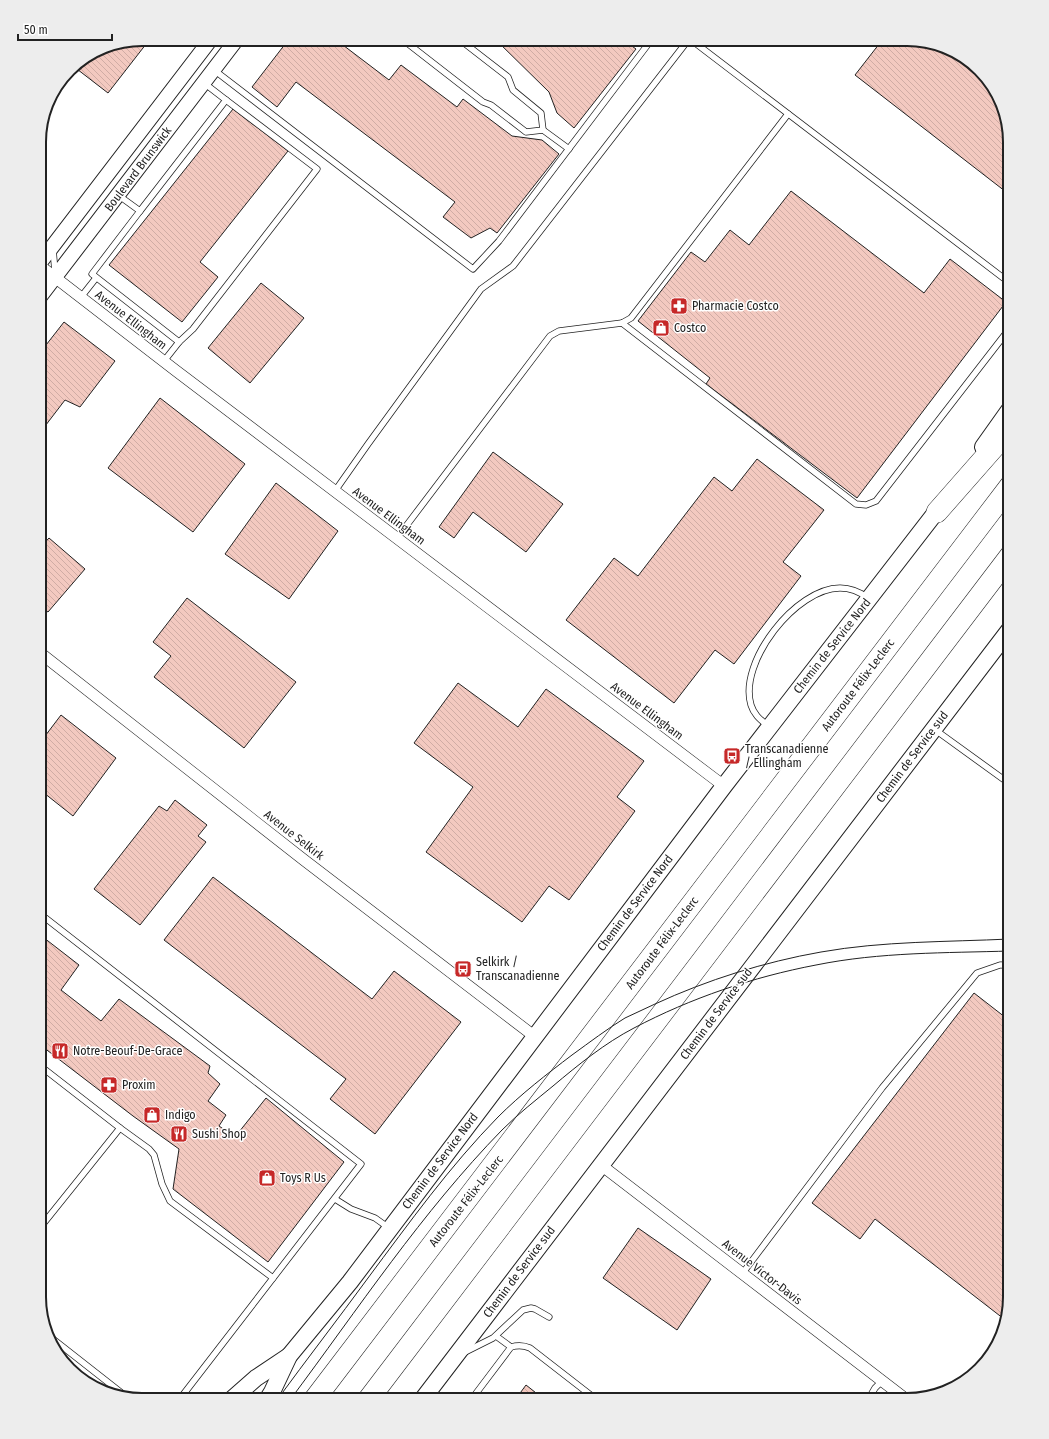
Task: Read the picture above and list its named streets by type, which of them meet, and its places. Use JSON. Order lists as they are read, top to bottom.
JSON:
{
  "streets": {
    "highway": ["Autoroute Félix-Leclerc"],
    "main road": ["Chemin de Service Nord", "Chemin de Service sud"],
    "street": [
      "Boulevard Brunswick",
      "Avenue Ellingham",
      "Avenue Selkirk",
      "Avenue Victor-Davis"
    ]
  },
  "crossings": [
    ["Boulevard Brunswick", "Avenue Ellingham"],
    ["Avenue Ellingham", "Chemin de Service Nord"],
    ["Chemin de Service Nord", "Avenue Selkirk"],
    ["Chemin de Service sud", "Avenue Victor-Davis"]
  ],
  "places": {
    "pharmacy": ["Pharmacie Costco", "Proxim"],
    "shop": ["Costco", "Indigo", "Toys R Us"],
    "bus stop": ["Transcanadienne / Ellingham", "Selkirk / Transcanadienne"],
    "restaurant": ["Notre-Beouf-De-Grace", "Sushi Shop"]
  },
  "scale_bar": "50 m"
}
